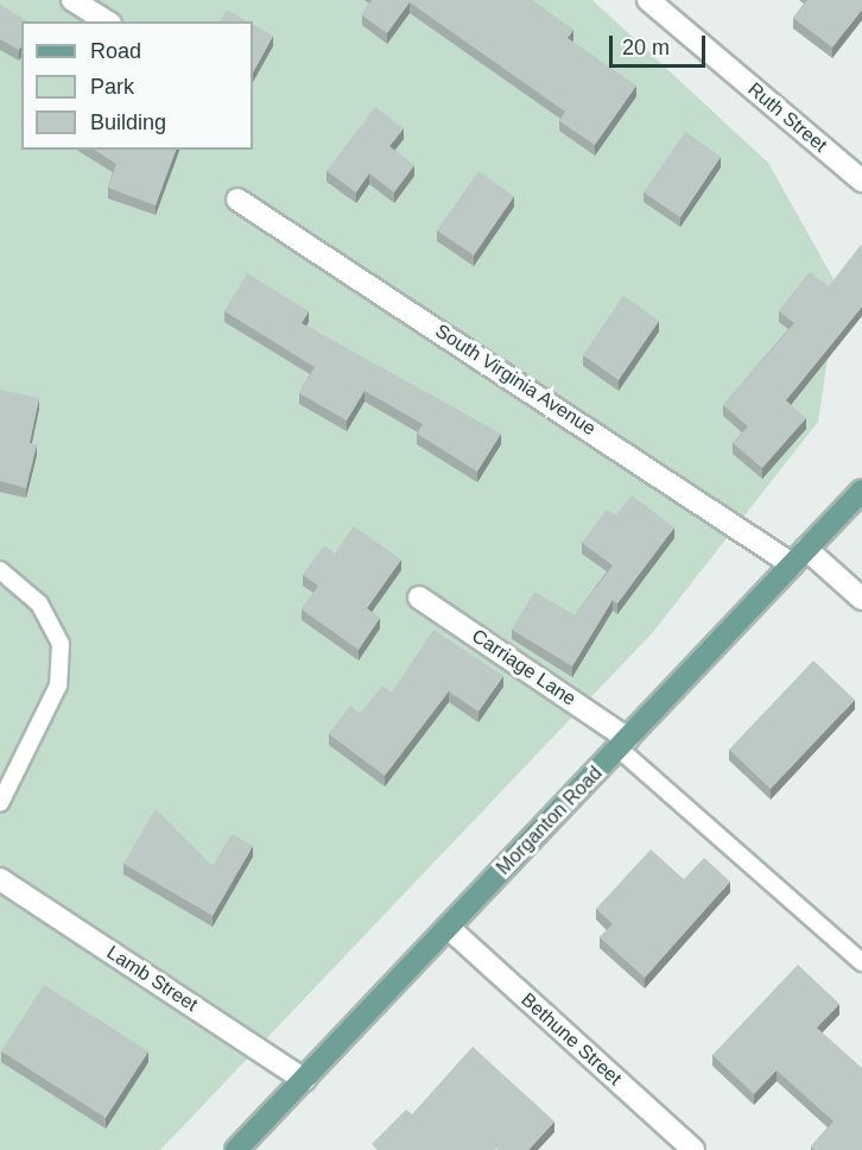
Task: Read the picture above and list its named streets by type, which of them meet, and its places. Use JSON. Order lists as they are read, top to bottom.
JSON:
{
  "streets": {
    "main road": ["Morganton Road"],
    "street": [
      "Ruth Street",
      "South Virginia Avenue",
      "Carriage Lane",
      "Lamb Street",
      "Bethune Street"
    ]
  },
  "crossings": [
    ["South Virginia Avenue", "Morganton Road"],
    ["Carriage Lane", "Morganton Road"],
    ["Morganton Road", "Lamb Street"],
    ["Morganton Road", "Bethune Street"]
  ],
  "legend": ["Road", "Park", "Building"],
  "scale_bar": "20 m"
}
